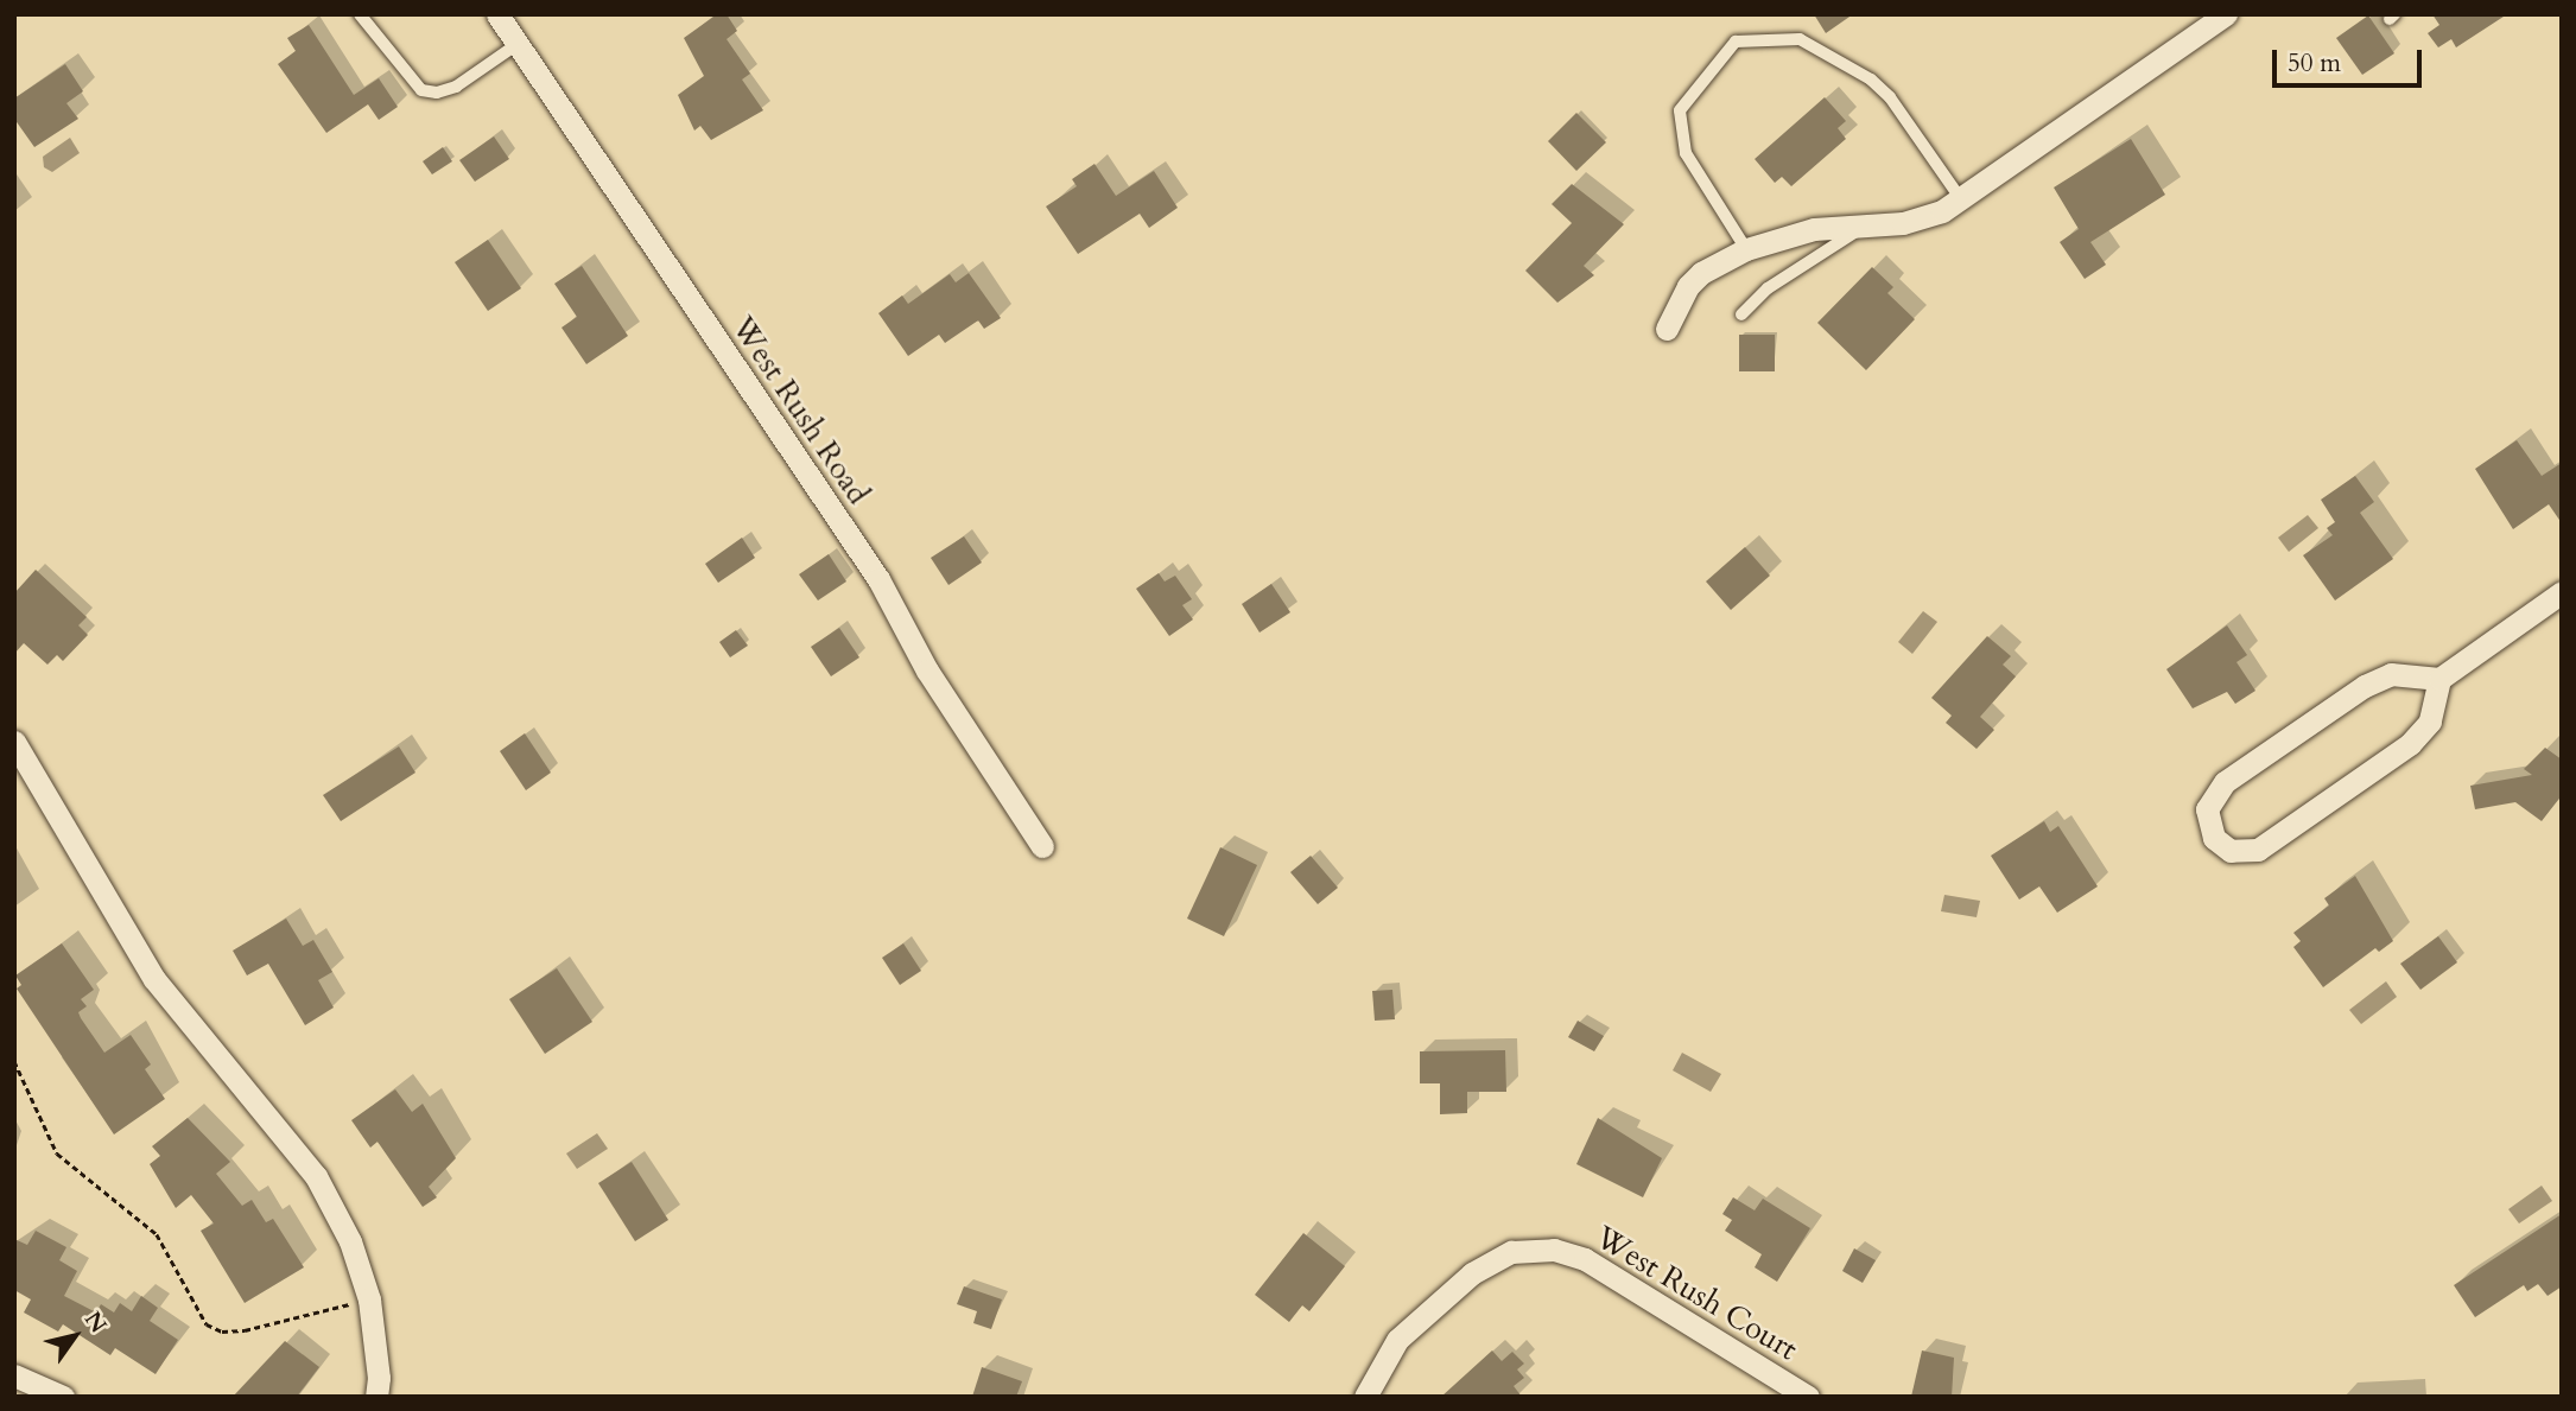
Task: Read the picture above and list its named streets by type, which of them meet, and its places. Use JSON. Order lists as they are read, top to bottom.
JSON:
{
  "streets": {
    "street": ["West Rush Road", "West Rush Court"]
  },
  "scale_bar": "50 m",
  "north": "top right"
}
